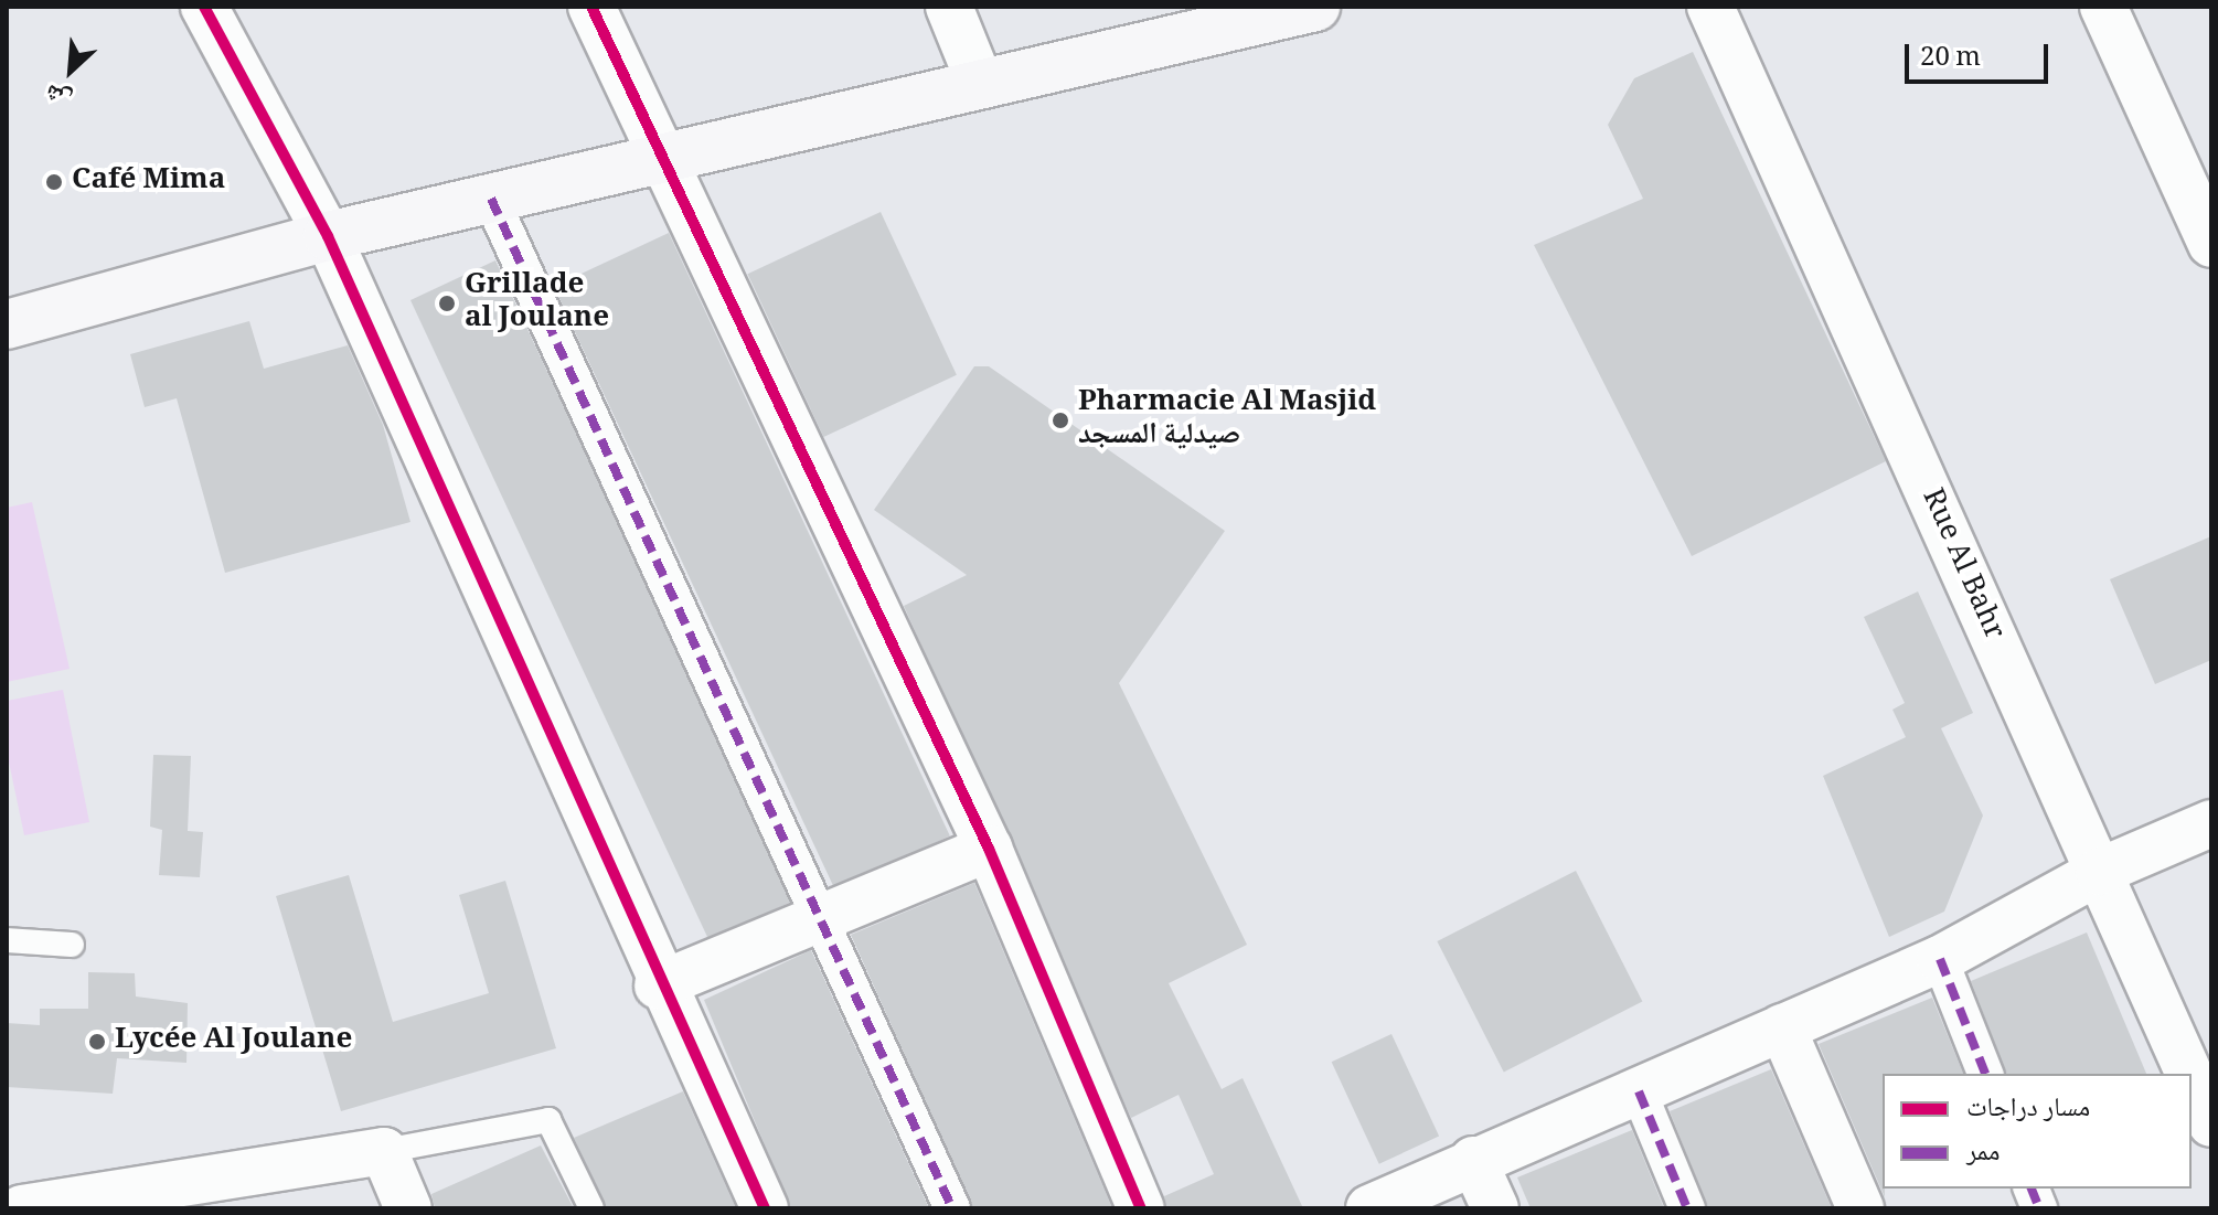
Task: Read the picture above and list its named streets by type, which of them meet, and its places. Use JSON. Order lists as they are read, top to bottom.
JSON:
{
  "streets": {
    "street": ["Rue Al Bahr"]
  },
  "places": [
    "Café Mima",
    "Grillade al Joulane",
    "Pharmacie Al Masjid صيدلية المسجد",
    "Lycée Al Joulane"
  ],
  "legend": ["مسار دراجات", "ممر"],
  "scale_bar": "20 m",
  "north": "bottom left"
}
